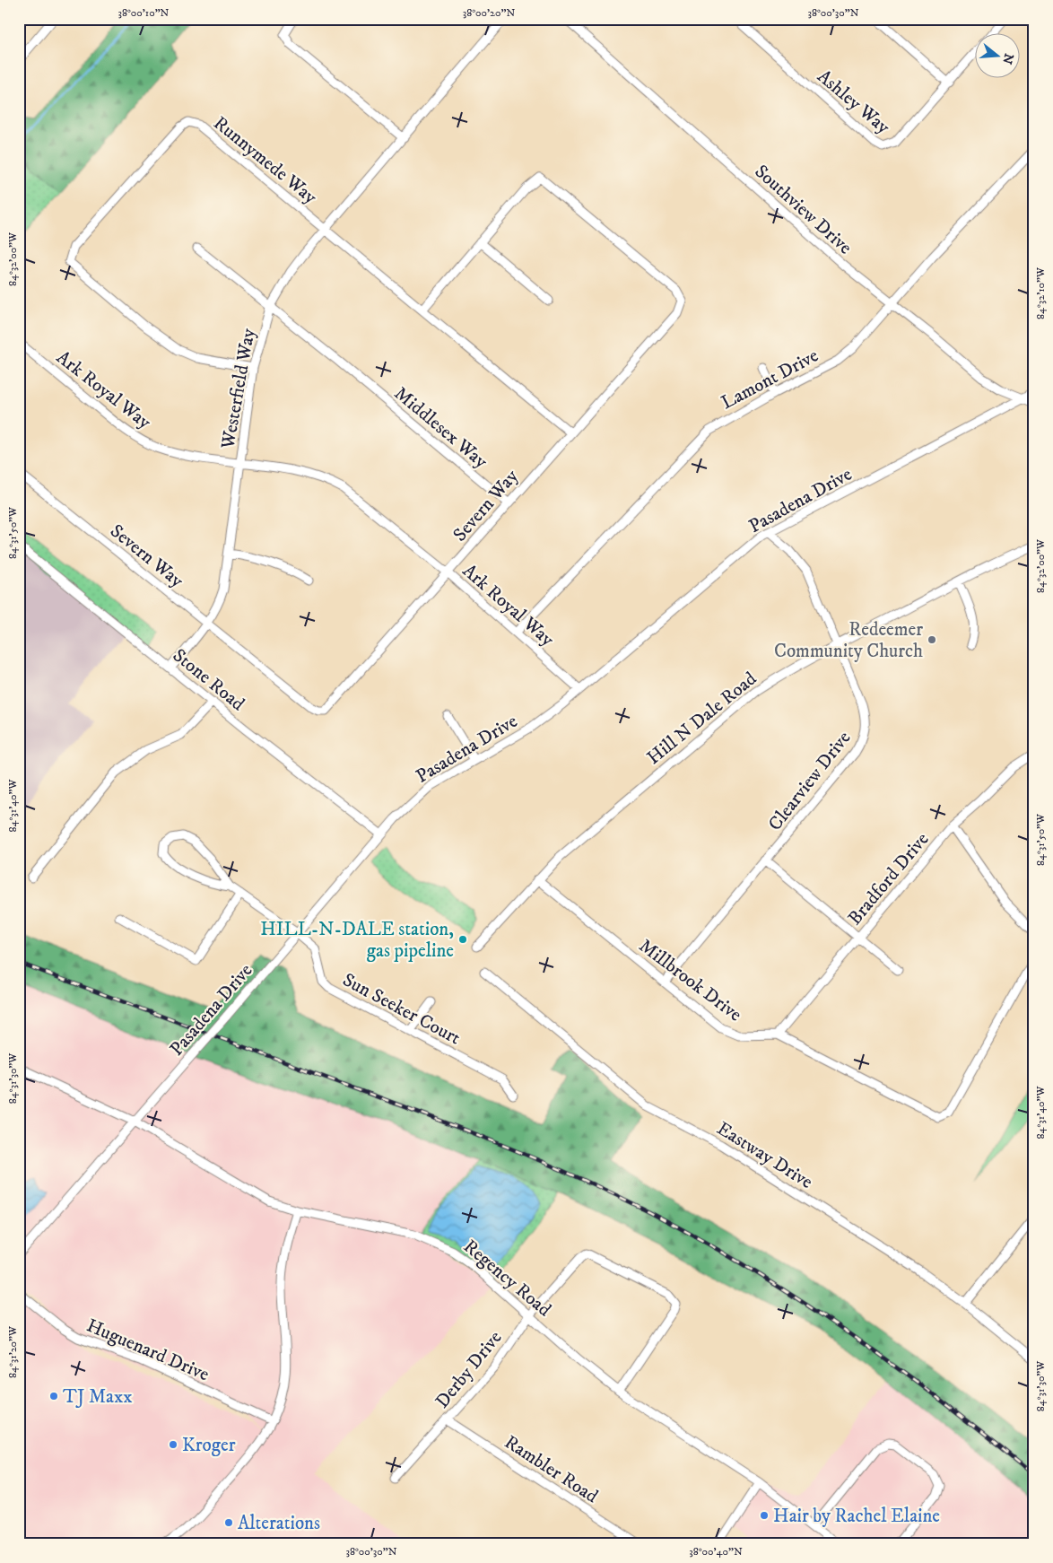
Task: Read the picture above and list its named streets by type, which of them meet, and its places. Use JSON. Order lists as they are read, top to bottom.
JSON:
{
  "streets": {
    "street": [
      "Ashley Way",
      "Runnymede Way",
      "Southview Drive",
      "Lamont Drive",
      "Westerfield Way",
      "Ark Royal Way",
      "Middlesex Way",
      "Pasadena Drive",
      "Severn Way",
      "Stone Road",
      "Hill N Dale Road",
      "Clearview Drive",
      "Bradford Drive",
      "Millbrook Drive",
      "Sun Seeker Court",
      "Eastway Drive",
      "Regency Road",
      "Huguenard Drive",
      "Derby Drive",
      "Rambler Road"
    ]
  },
  "crossings": [
    ["Runnymede Way", "Westerfield Way"],
    ["Runnymede Way", "Severn Way"],
    ["Southview Drive", "Lamont Drive"],
    ["Southview Drive", "Pasadena Drive"],
    ["Lamont Drive", "Ark Royal Way"],
    ["Westerfield Way", "Ark Royal Way"],
    ["Westerfield Way", "Middlesex Way"],
    ["Westerfield Way", "Severn Way"],
    ["Westerfield Way", "Stone Road"],
    ["Ark Royal Way", "Pasadena Drive"],
    ["Ark Royal Way", "Severn Way"],
    ["Middlesex Way", "Severn Way"],
    ["Pasadena Drive", "Stone Road"],
    ["Pasadena Drive", "Clearview Drive"],
    ["Pasadena Drive", "Sun Seeker Court"],
    ["Pasadena Drive", "Regency Road"],
    ["Hill N Dale Road", "Clearview Drive"],
    ["Hill N Dale Road", "Millbrook Drive"],
    ["Clearview Drive", "Millbrook Drive"],
    ["Bradford Drive", "Millbrook Drive"],
    ["Regency Road", "Derby Drive"],
    ["Derby Drive", "Rambler Road"]
  ],
  "places": [
    "Redeemer Community Church",
    "HILL-N-DALE station, gas pipeline",
    "TJ Maxx",
    "Kroger",
    "Hair by Rachel Elaine",
    "Alterations"
  ],
  "north": "right",
  "coordinates": [
    "38°00'10\"N",
    "38°00'20\"N",
    "38°00'30\"N",
    "84°32'00\"W",
    "84°32'10\"W",
    "84°31'50\"W",
    "84°31'40\"W",
    "84°31'30\"W",
    "84°31'20\"W",
    "38°00'40\"N"
  ]
}
